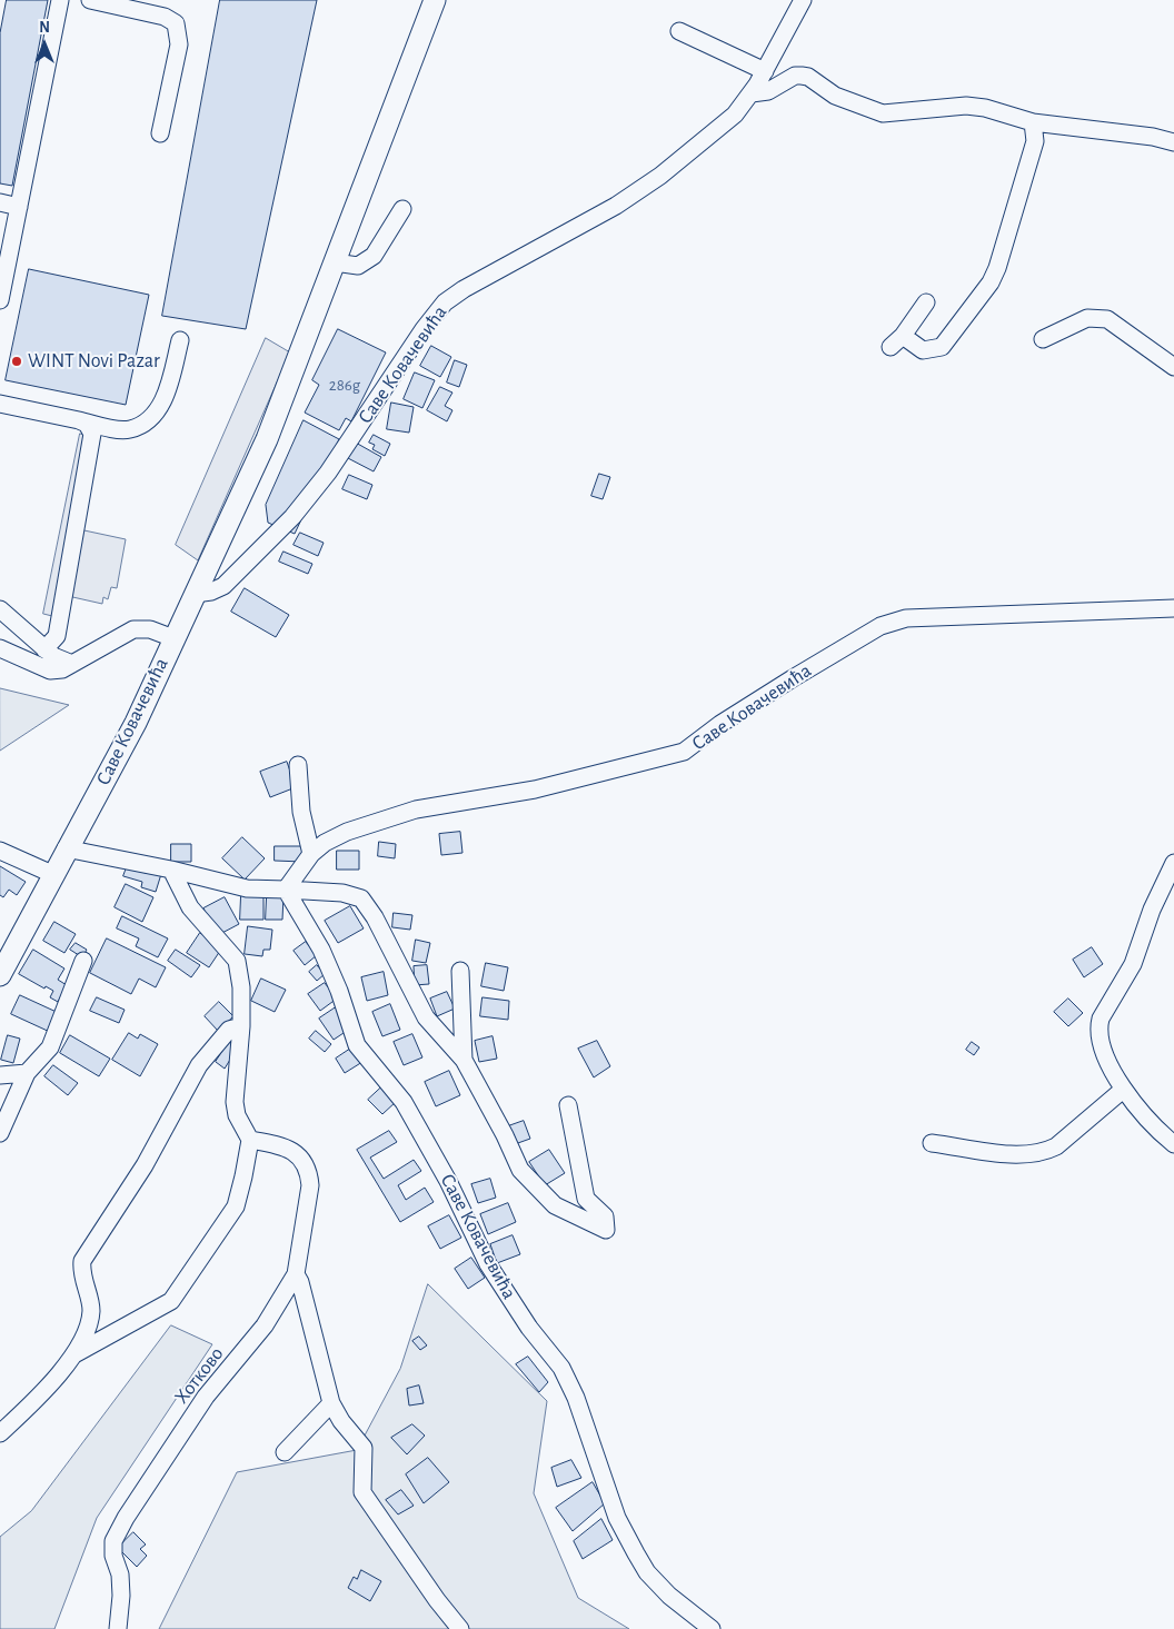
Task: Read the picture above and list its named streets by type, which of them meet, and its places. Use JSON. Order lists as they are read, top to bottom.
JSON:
{
  "streets": {
    "main road": ["Саве Ковачевића"],
    "street": ["Хотково"]
  },
  "places": ["WINT Novi Pazar"],
  "house_numbers": ["286g"],
  "north": "top"
}
